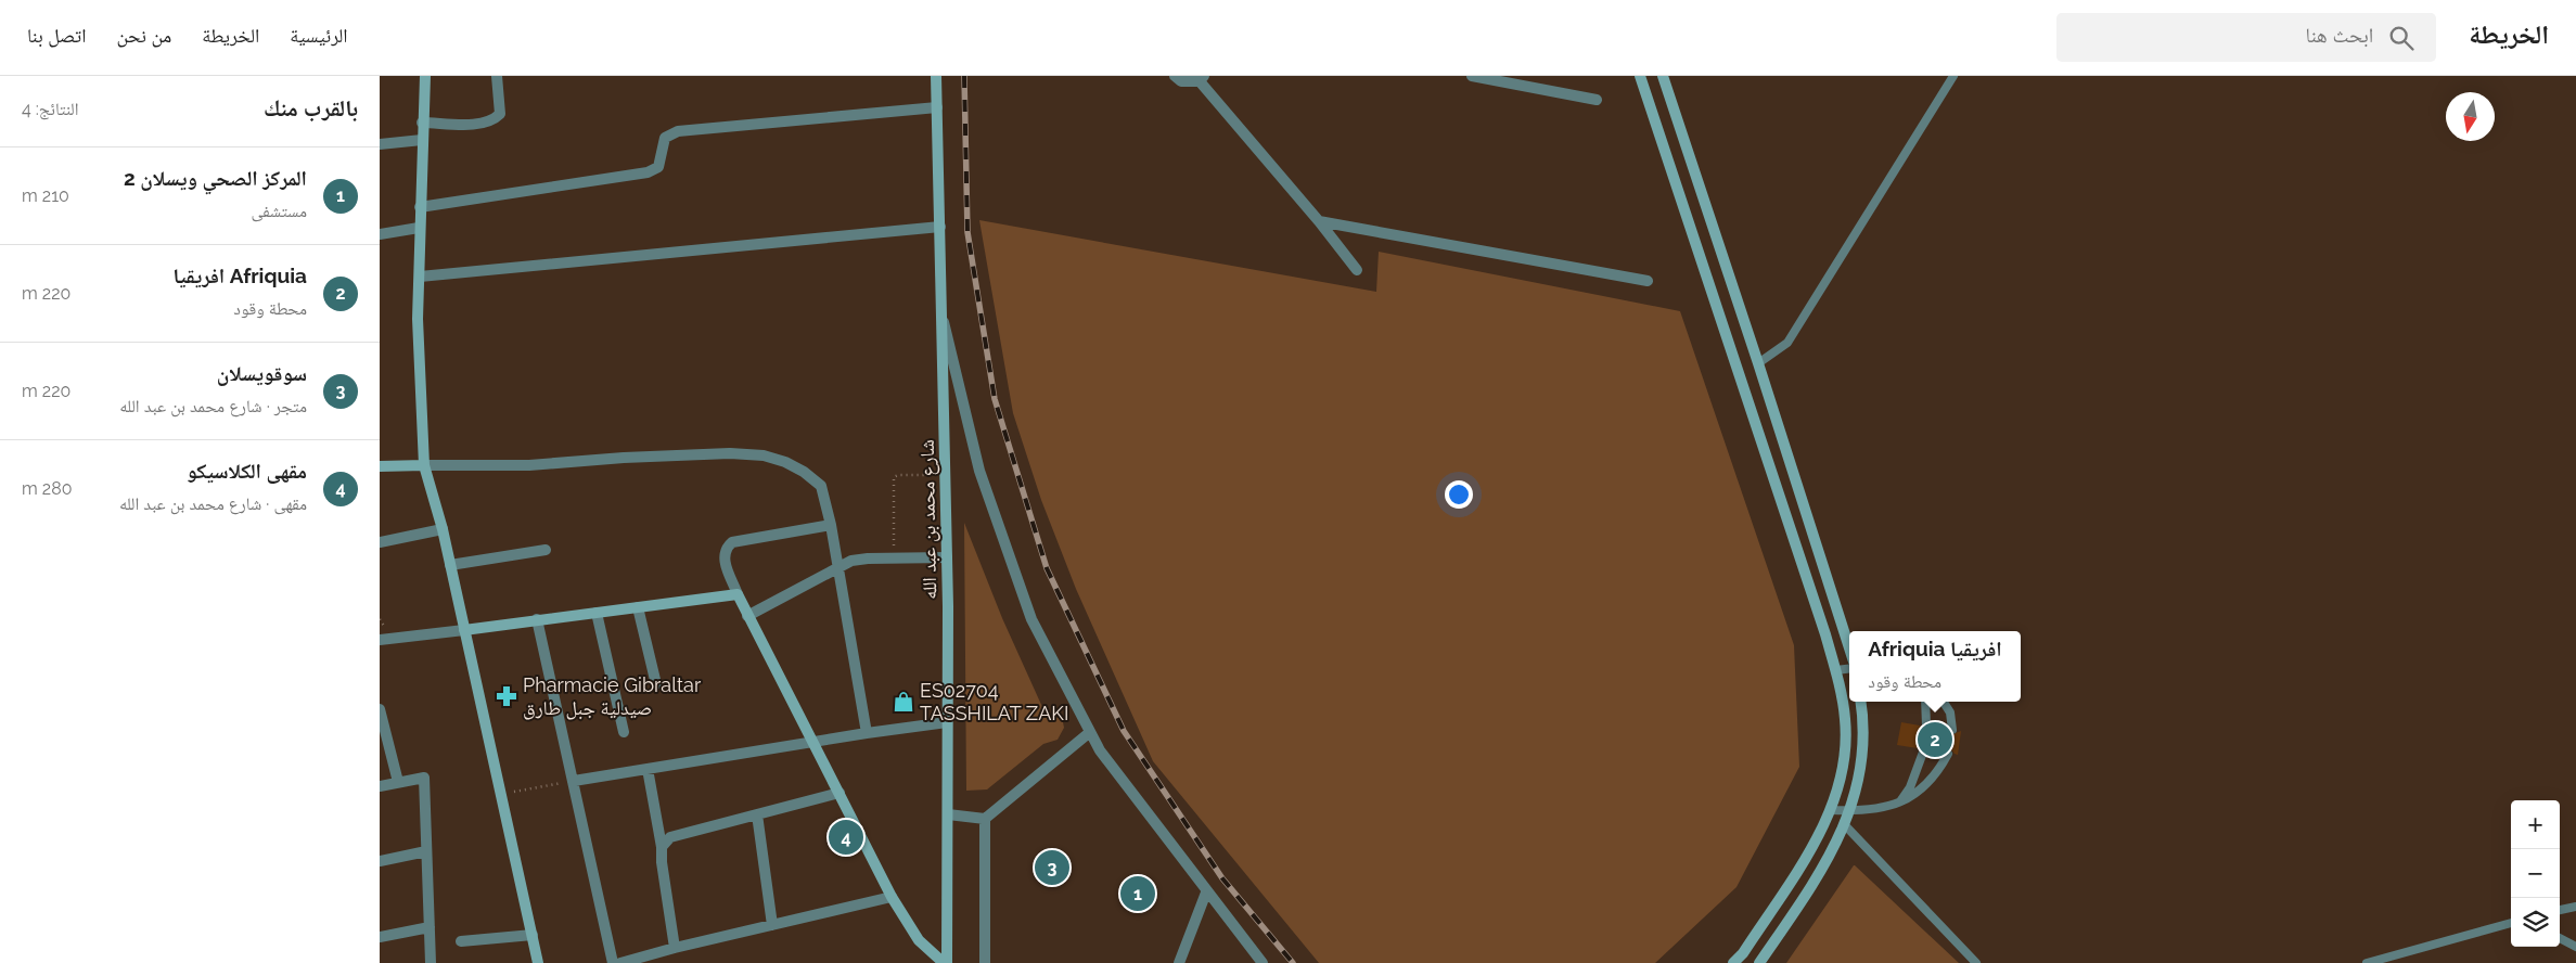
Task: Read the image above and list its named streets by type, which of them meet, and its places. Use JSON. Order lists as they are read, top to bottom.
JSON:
{
  "streets": {
    "street": ["شارع محمد بن عبد الله"]
  },
  "places": {
    "pharmacy": ["Pharmacie Gibraltar صيدلية جبل طارق"],
    "shop": ["ES02704 TASSHILAT ZAKI"]
  },
  "north": "bottom",
  "page": {
    "header": "الخريطة",
    "search": "ابحث هنا",
    "nav": [
      "الرئيسية",
      "الخريطة",
      "من نحن",
      "اتصل بنا"
    ],
    "heading": ["بالقرب منك", "النتائج: 4"],
    "list": [
      {
        "mark": "1",
        "name": "المركز الصحي ويسلان 2",
        "note": "مستشفى",
        "value": "210 m"
      },
      {
        "mark": "2",
        "name": "Afriquia افريقيا",
        "note": "محطة وقود",
        "value": "220 m"
      },
      {
        "mark": "3",
        "name": "سوقويسلان",
        "note": "متجر · شارع محمد بن عبد الله",
        "value": "220 m"
      },
      {
        "mark": "4",
        "name": "مقهى الكلاسيكو",
        "note": "مقهى · شارع محمد بن عبد الله",
        "value": "280 m"
      }
    ],
    "popup": ["Afriquia افريقيا", "محطة وقود"],
    "pins": [
      "2",
      "4",
      "3",
      "1"
    ],
    "map_buttons": ["+", "−"]
  }
}
